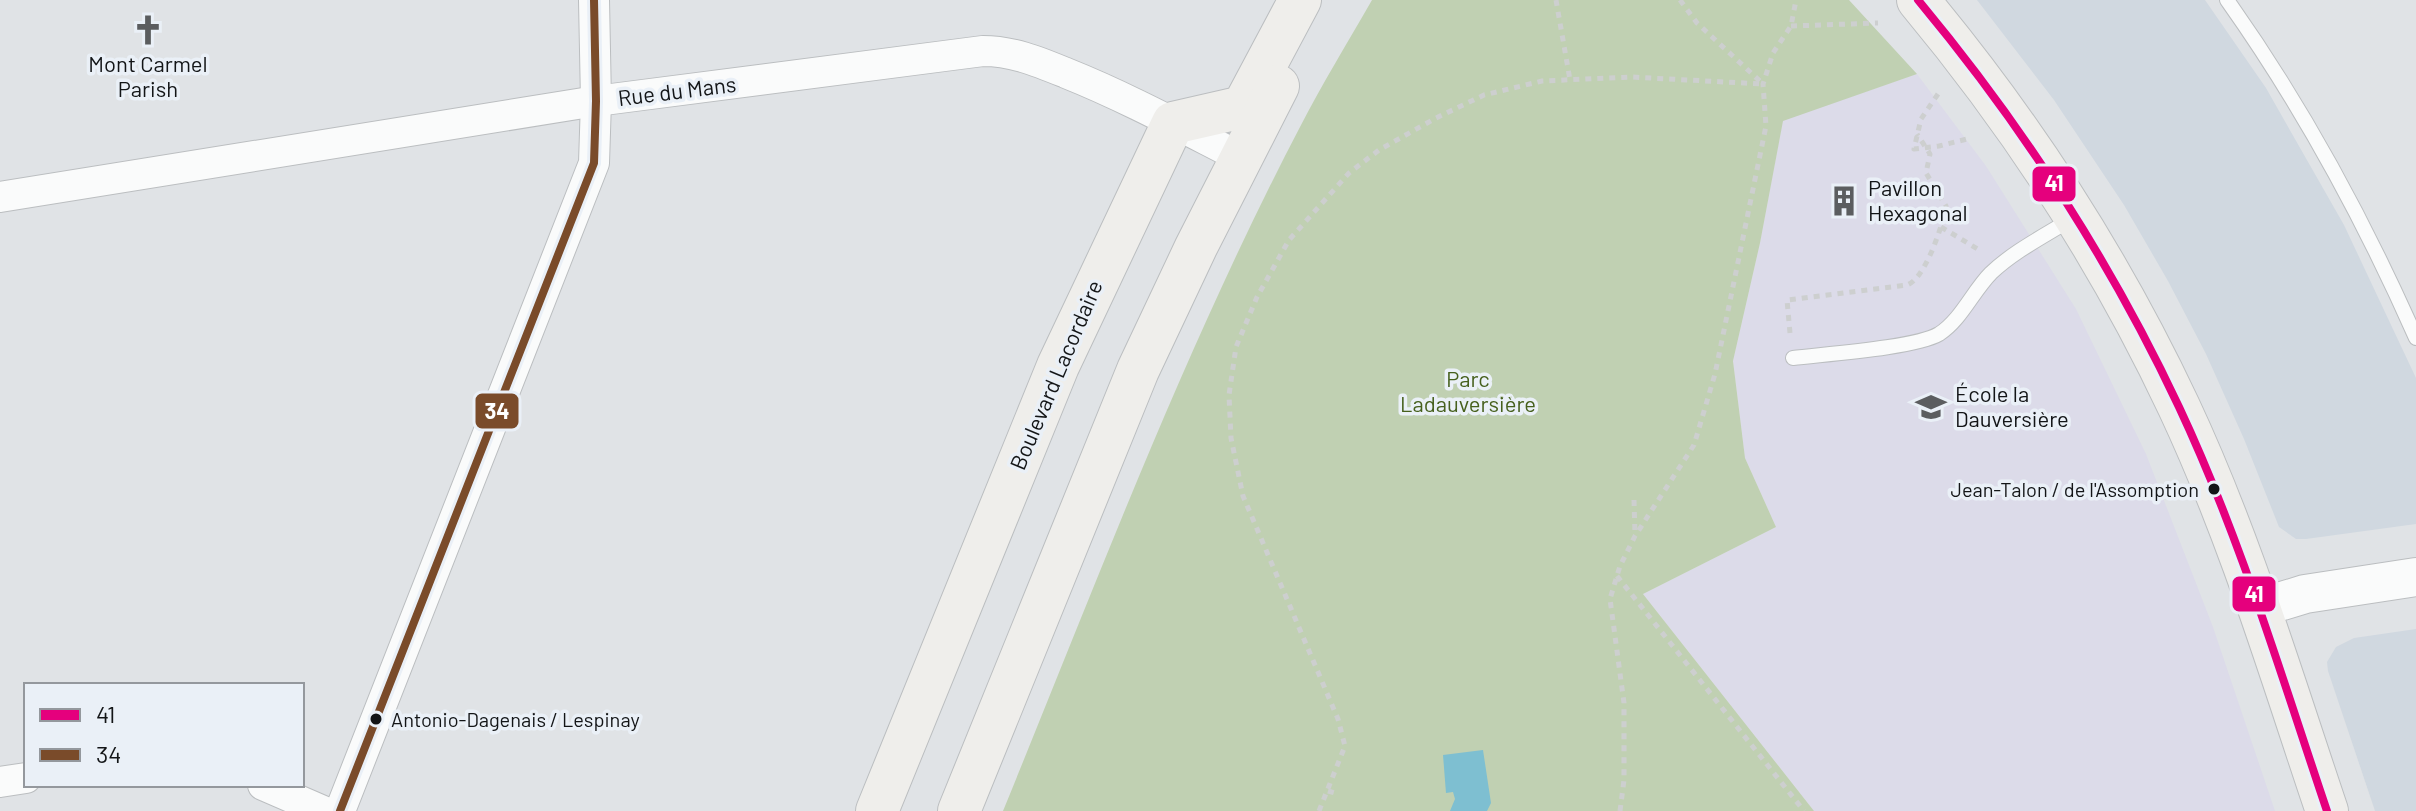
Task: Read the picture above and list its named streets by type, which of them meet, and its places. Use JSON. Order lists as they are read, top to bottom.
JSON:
{
  "streets": {
    "main road": ["Boulevard Lacordaire"],
    "street": ["Rue du Mans"]
  },
  "crossings": [
    ["Rue du Mans", "Boulevard Lacordaire"]
  ],
  "parks": ["Parc Ladauversière"],
  "places": {
    "church": ["Mont Carmel Parish"],
    "building": ["Pavillon Hexagonal"],
    "school or university": ["École la Dauversière"],
    "other": ["Jean-Talon / de l'Assomption", "Antonio-Dagenais / Lespinay"]
  },
  "lines": ["transit line 41", "transit line 34"],
  "legend": ["41", "34"]
}
